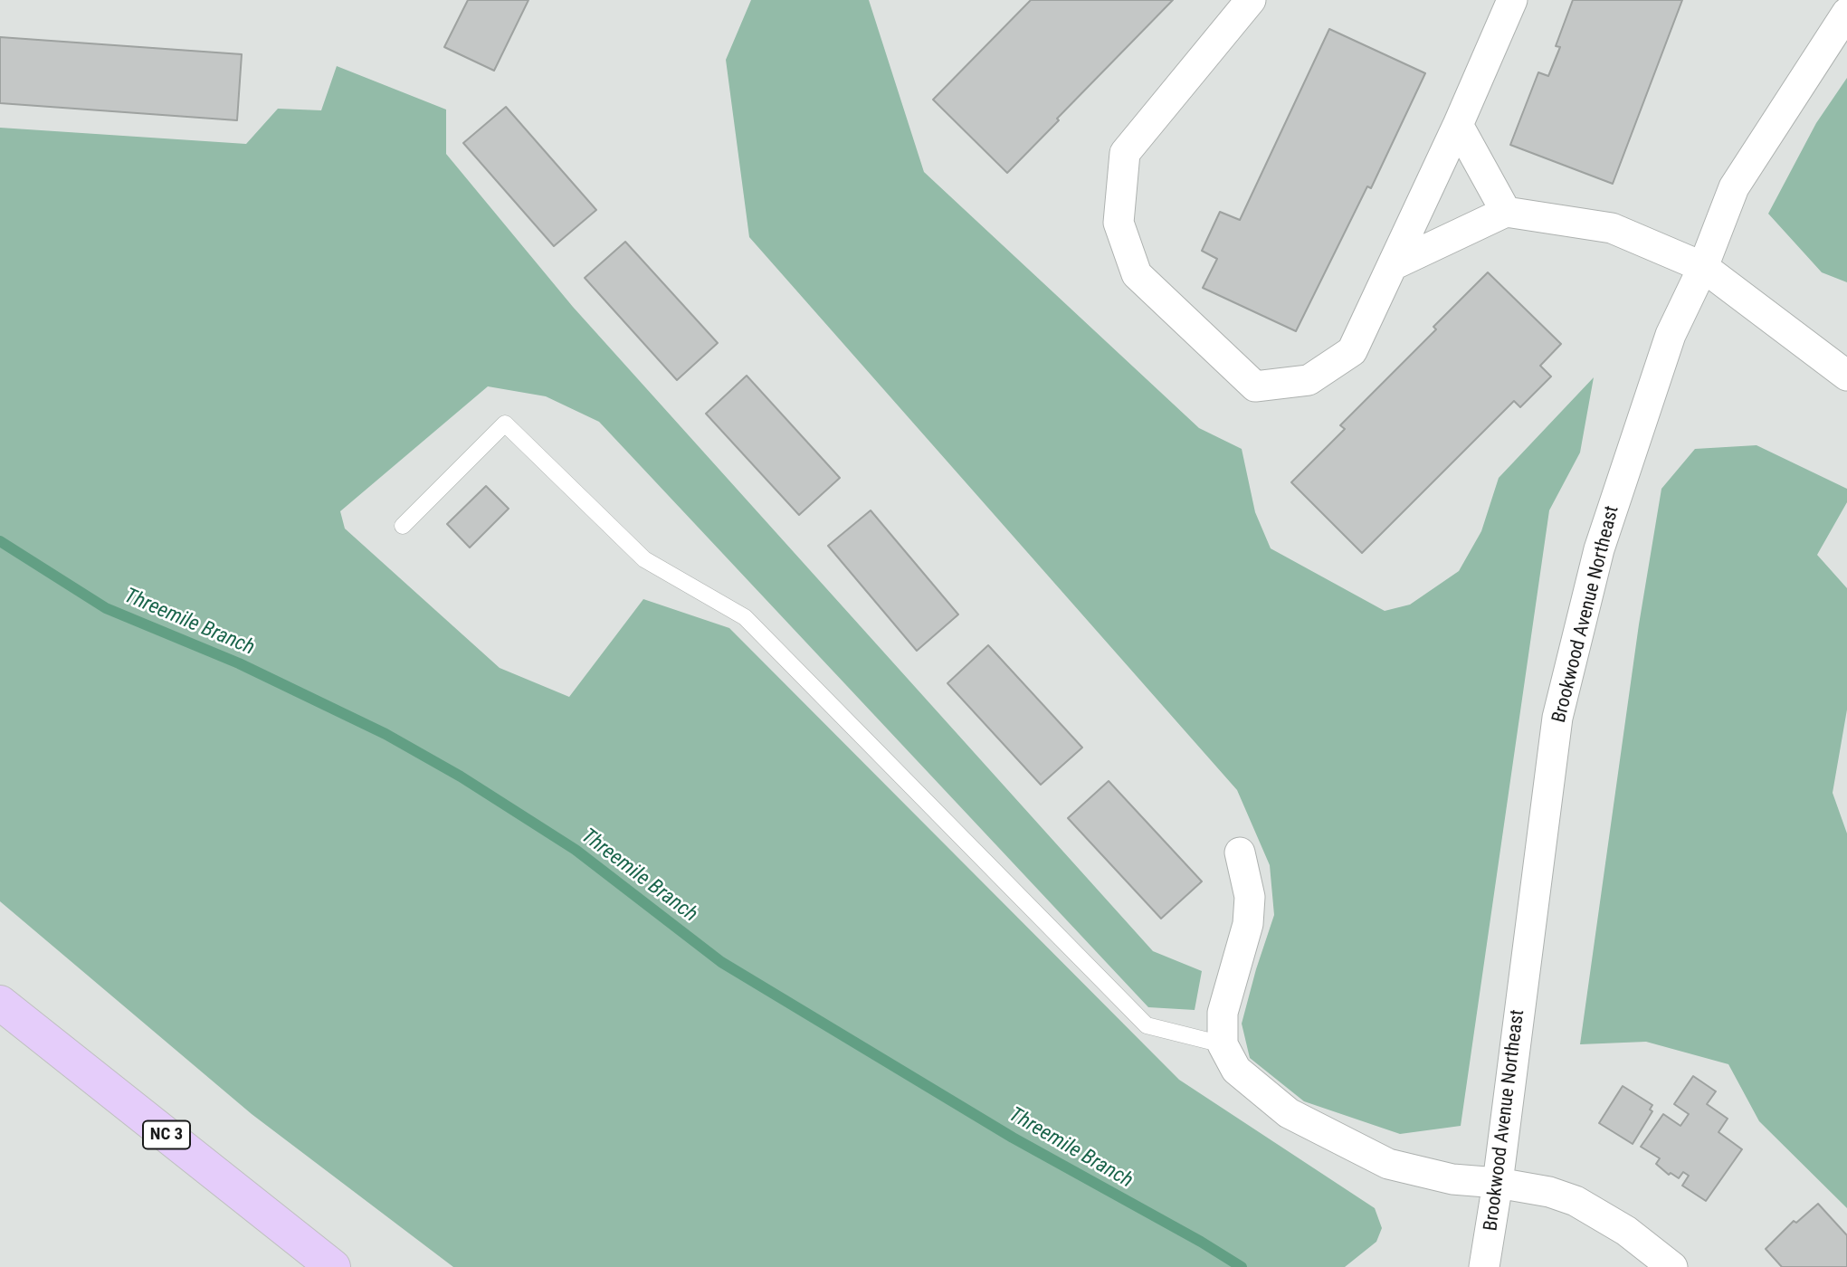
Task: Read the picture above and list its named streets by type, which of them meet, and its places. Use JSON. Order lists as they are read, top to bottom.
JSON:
{
  "streets": {
    "main road": ["NC 3"],
    "street": ["Brookwood Avenue Northeast"]
  },
  "water": ["Threemile Branch"]
}
